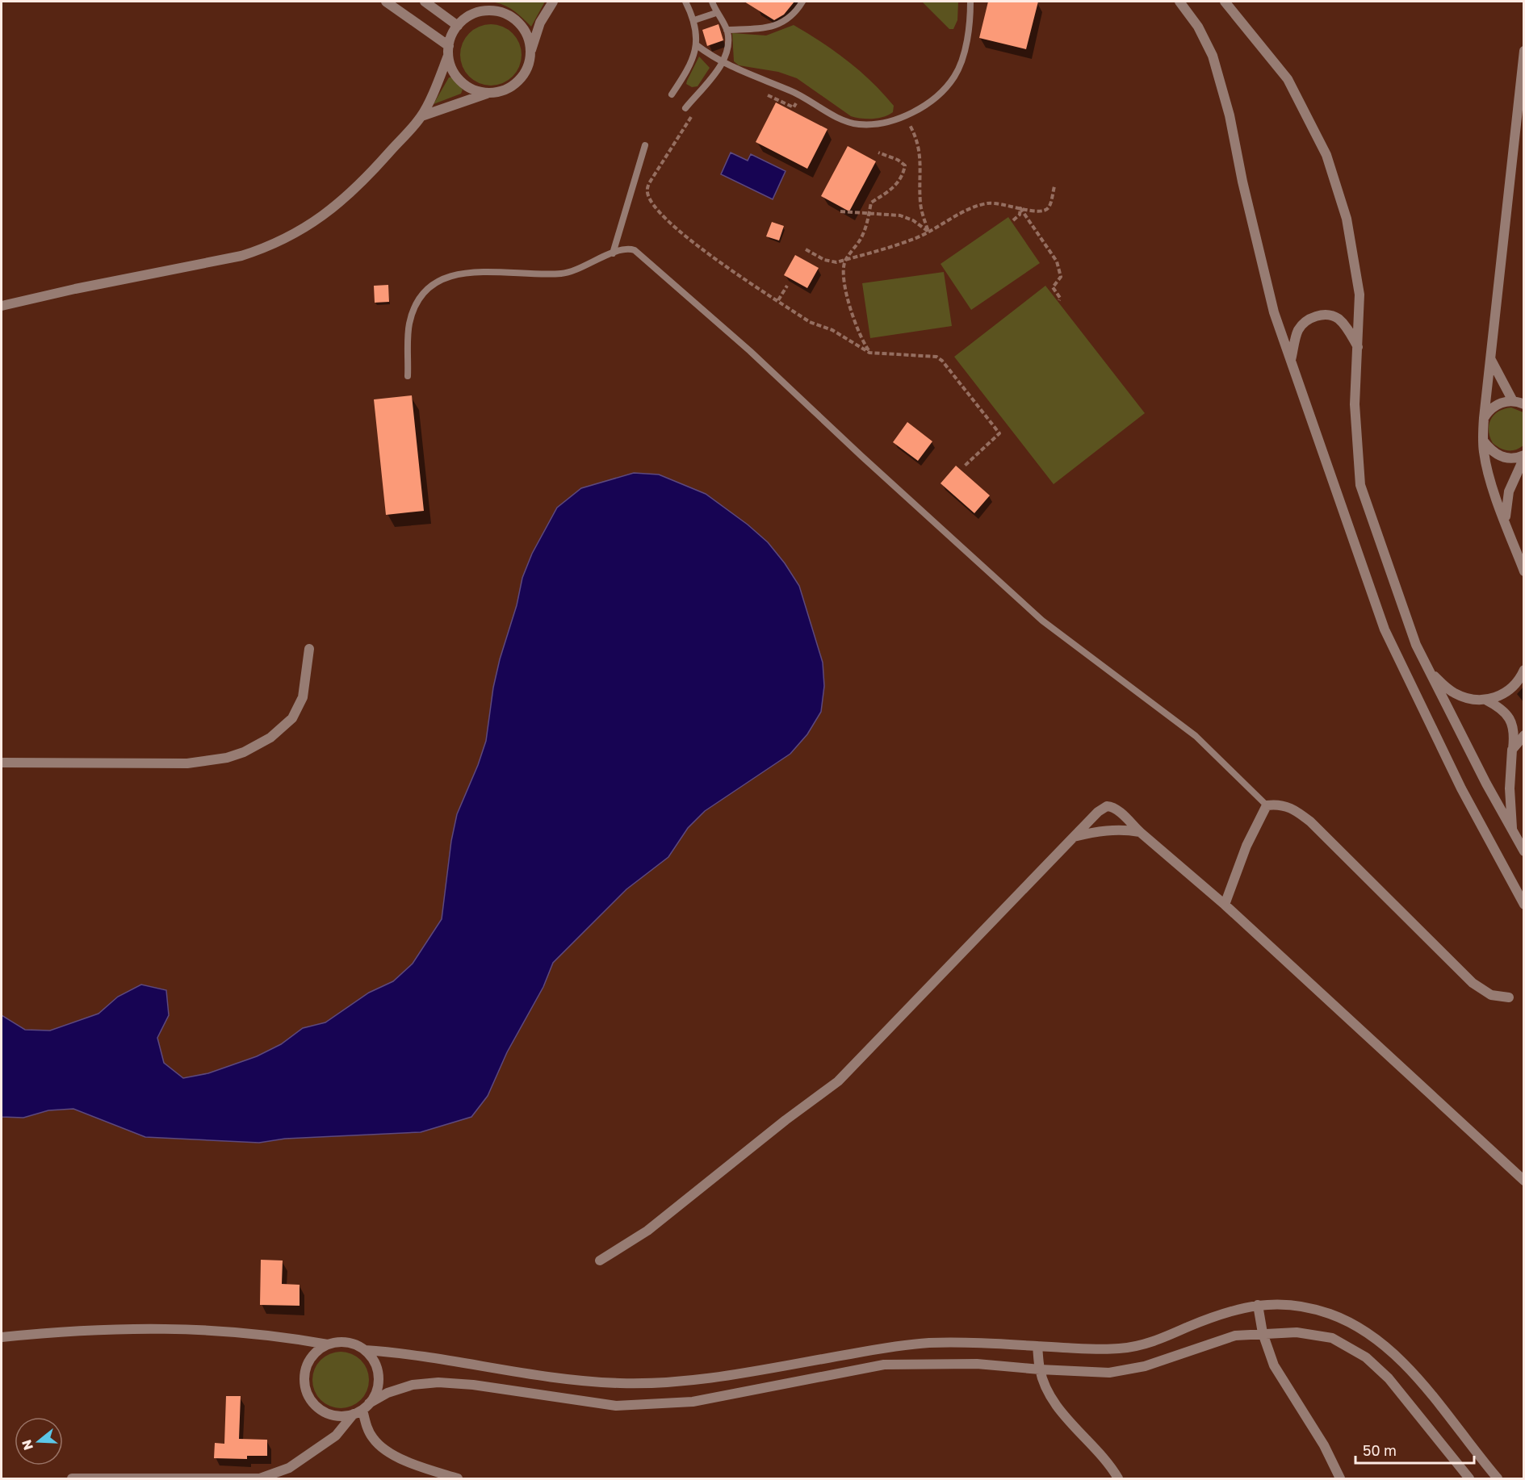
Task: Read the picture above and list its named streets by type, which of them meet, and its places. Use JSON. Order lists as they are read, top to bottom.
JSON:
{
  "scale_bar": "50 m",
  "north": "left"
}
